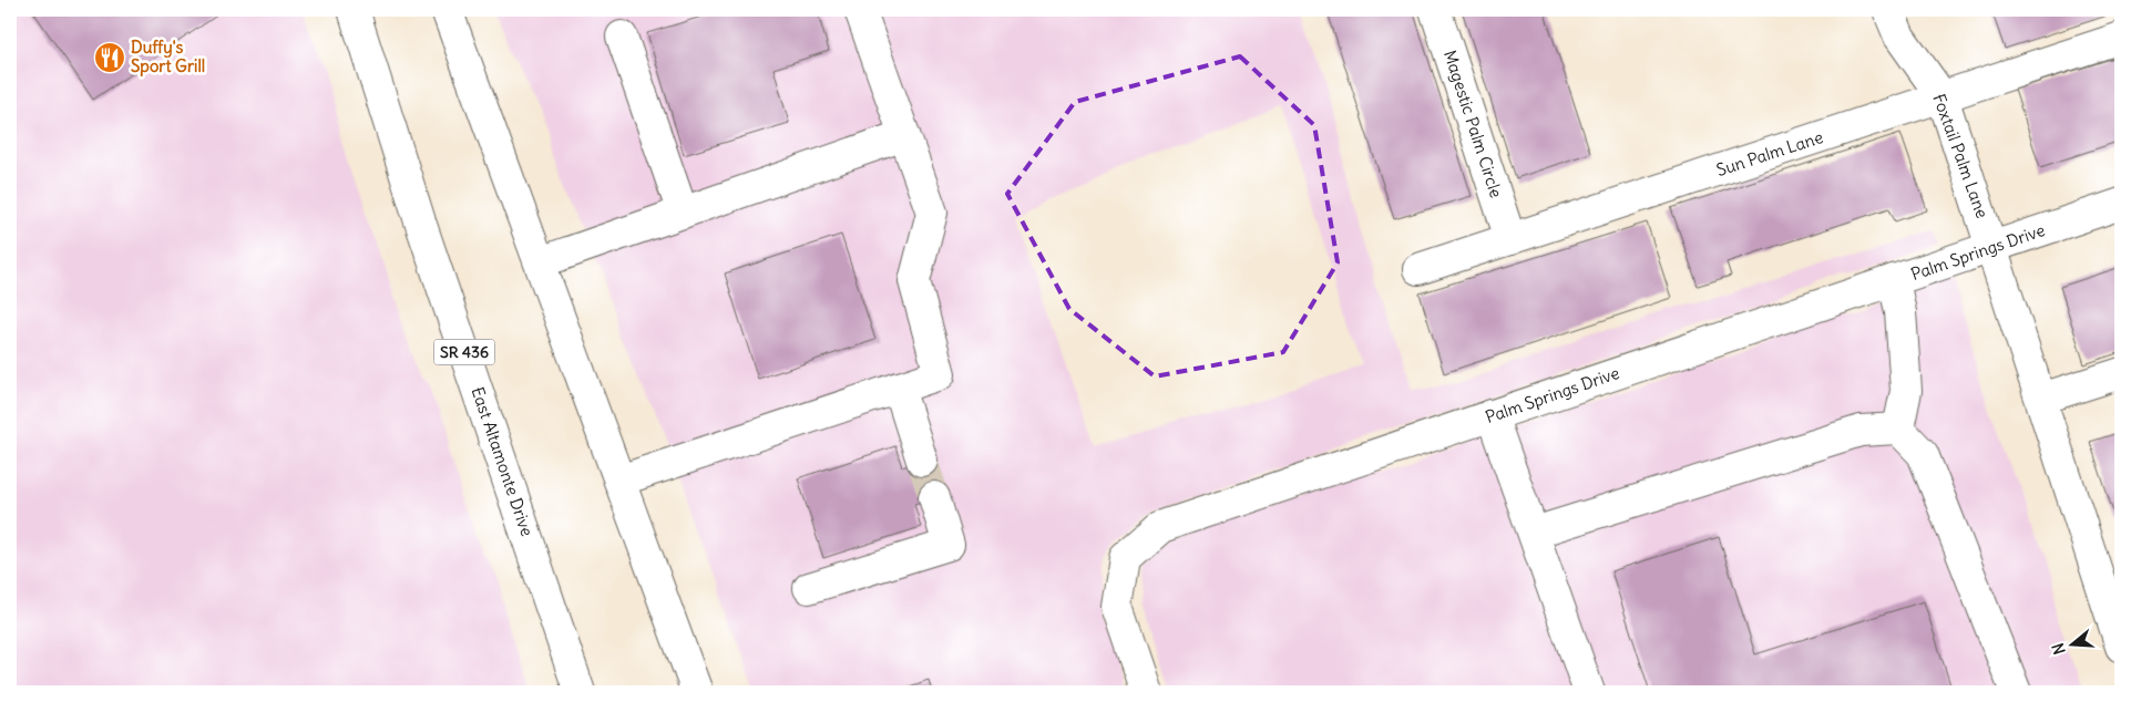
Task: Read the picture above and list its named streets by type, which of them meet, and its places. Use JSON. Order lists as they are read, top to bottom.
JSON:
{
  "streets": {
    "main road": [
      "Magestic Palm Circle",
      "Sun Palm Lane",
      "Foxtail Palm Lane",
      "Palm Springs Drive",
      "SR 436",
      "East Altamonte Drive"
    ]
  },
  "crossings": [
    ["Magestic Palm Circle", "Sun Palm Lane"],
    ["Sun Palm Lane", "Foxtail Palm Lane"],
    ["Foxtail Palm Lane", "Palm Springs Drive"]
  ],
  "places": {
    "restaurant": ["Duffy's Sport Grill"]
  },
  "north": "left"
}
